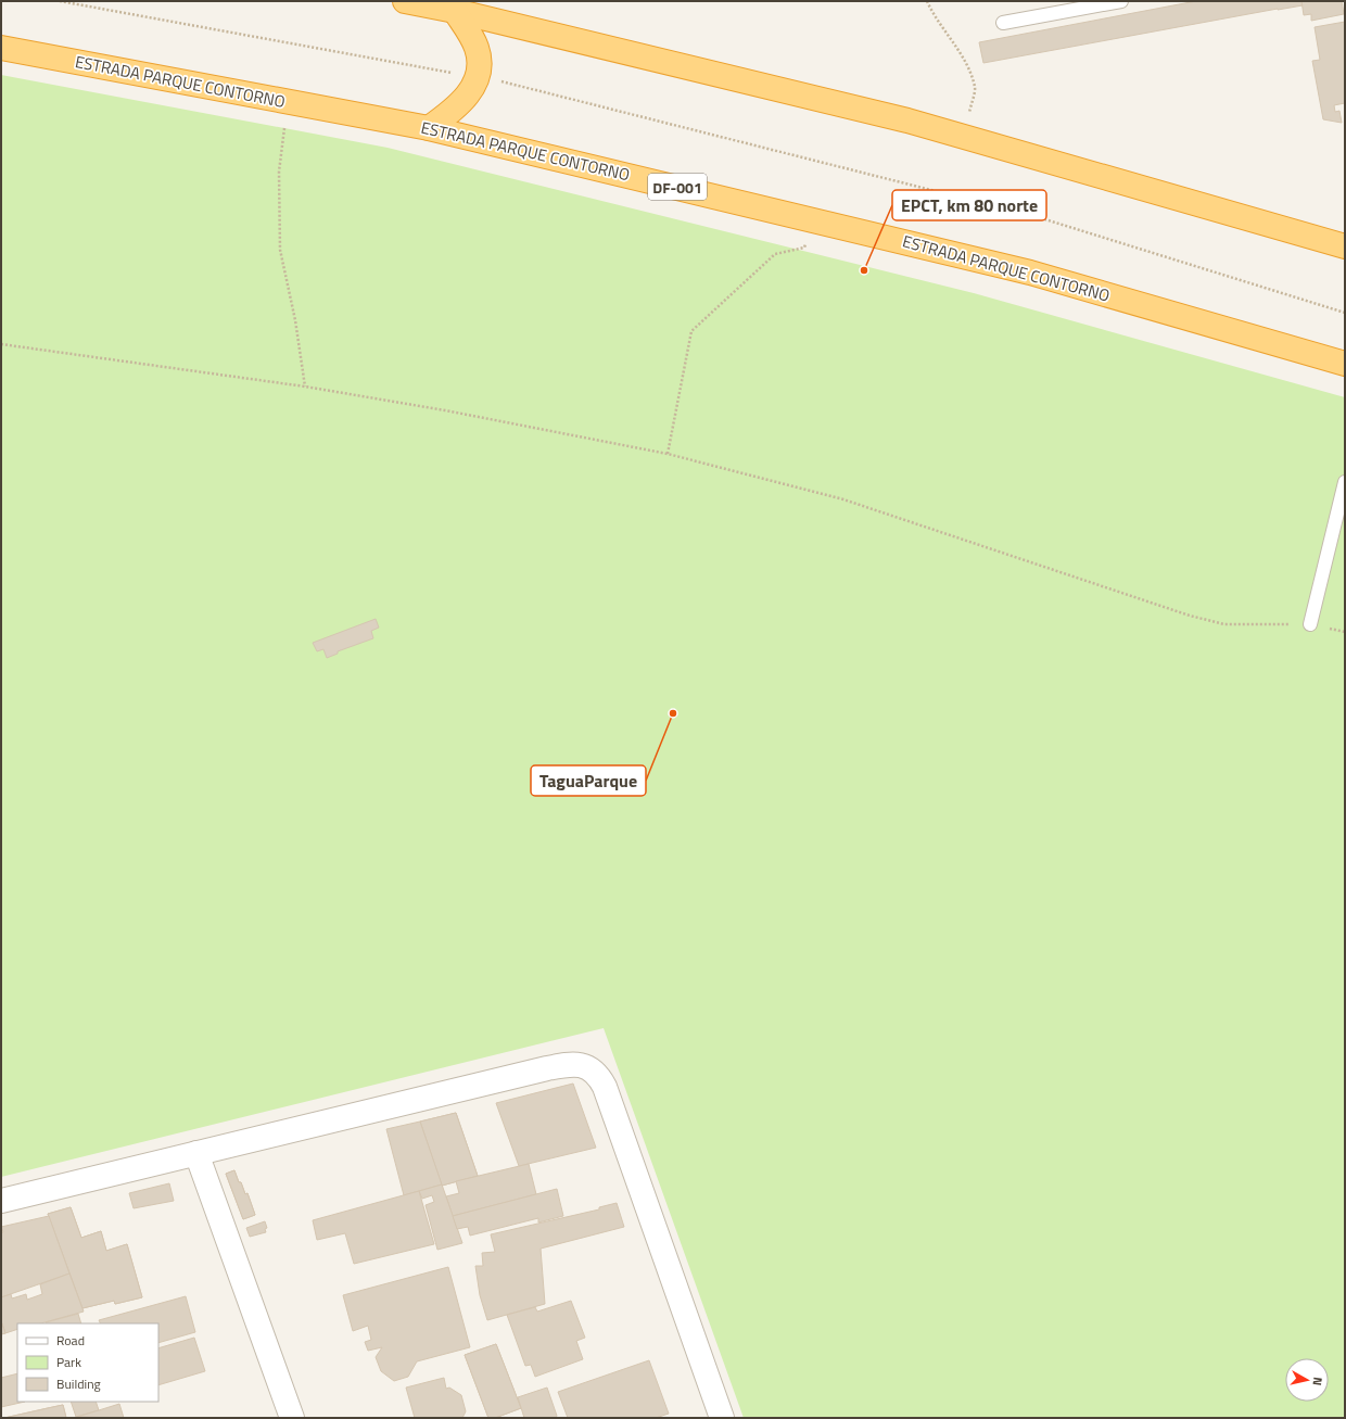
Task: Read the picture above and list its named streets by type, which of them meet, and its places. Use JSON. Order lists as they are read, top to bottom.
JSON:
{
  "streets": {
    "highway": ["ESTRADA PARQUE CONTORNO", "DF-001"]
  },
  "places": ["EPCT, km 80 norte", "TaguaParque"],
  "legend": ["Road", "Park", "Building"],
  "north": "right"
}
